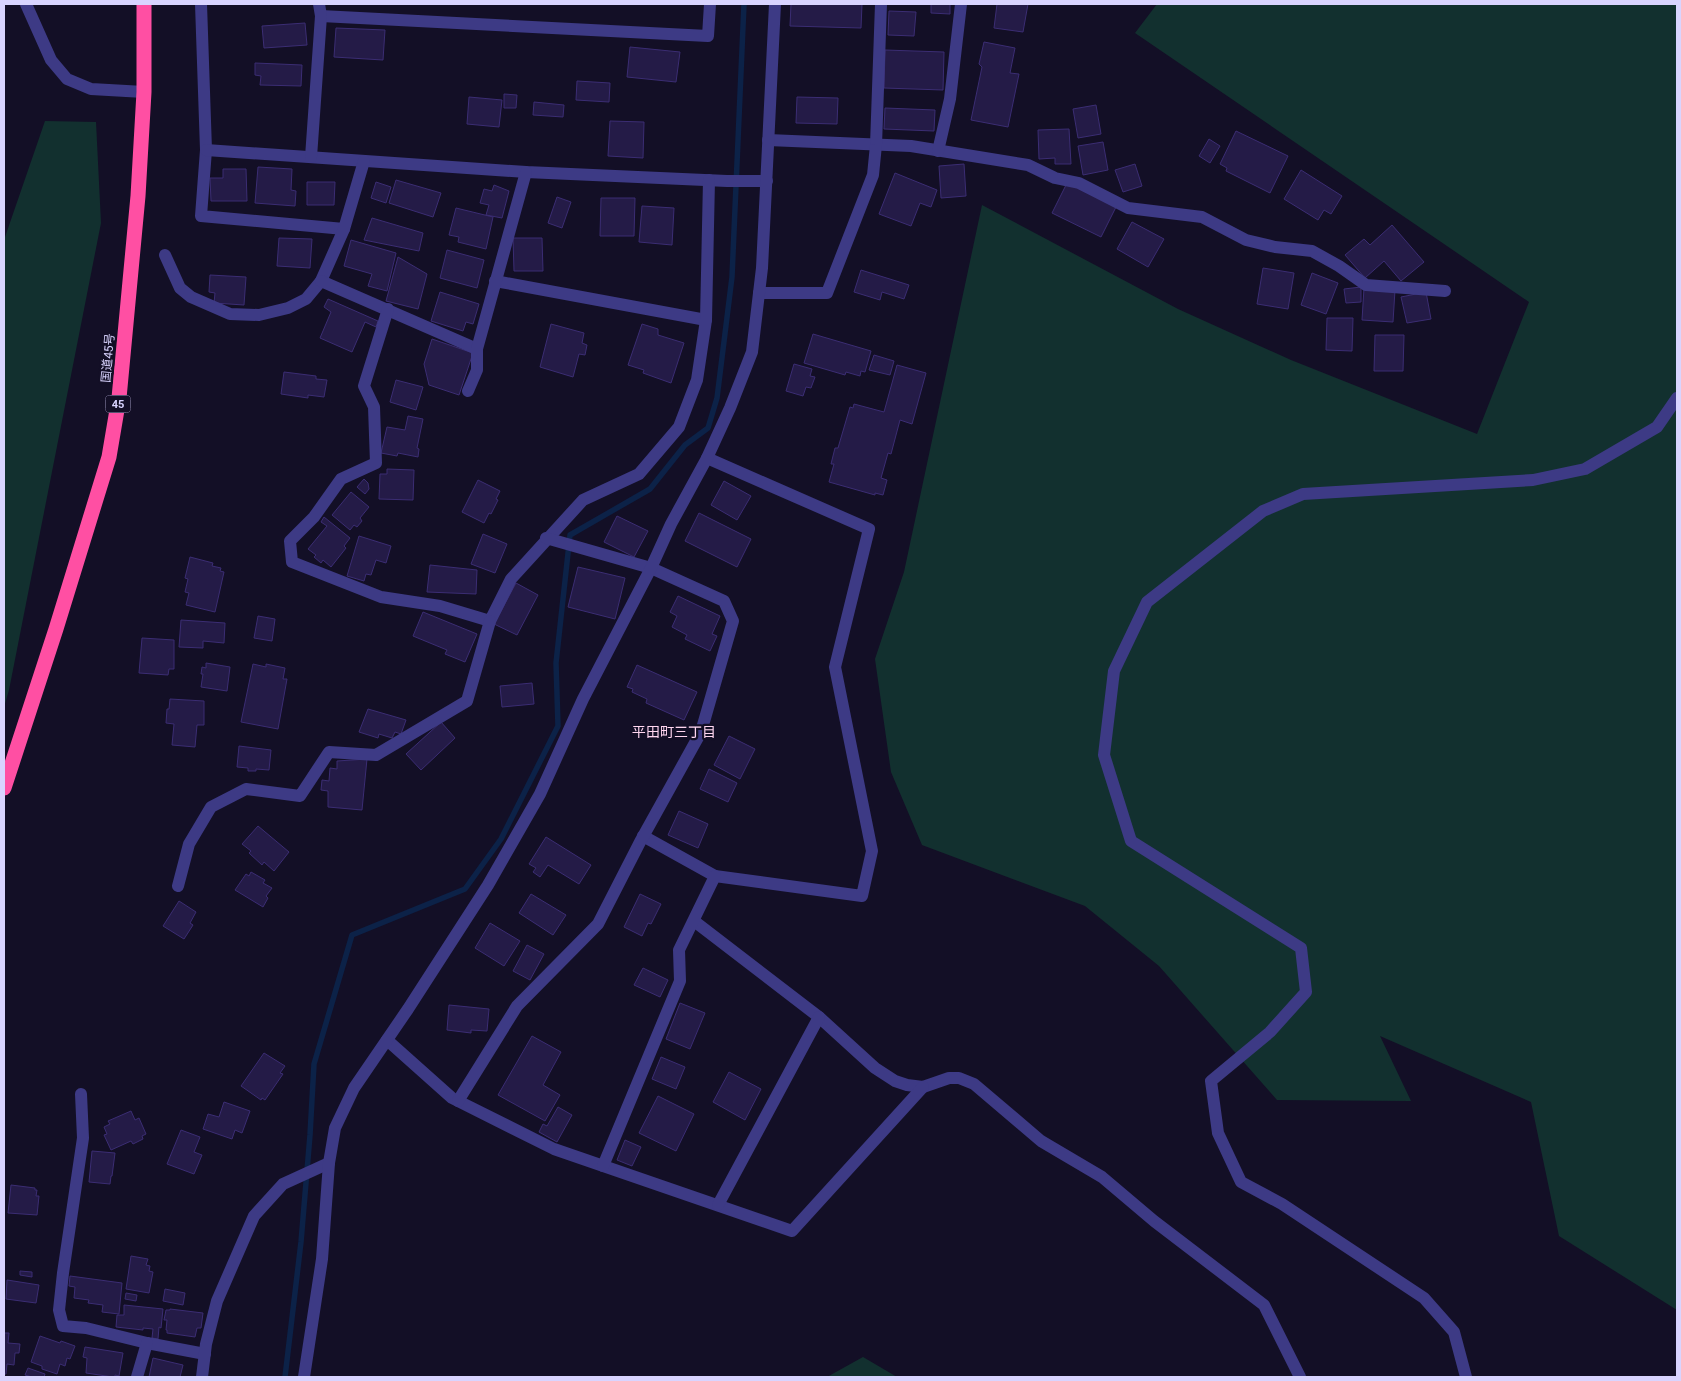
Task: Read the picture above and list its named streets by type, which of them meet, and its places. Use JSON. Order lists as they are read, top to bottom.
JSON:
{
  "streets": {
    "highway": ["国道45号", "45"]
  },
  "districts": ["平田町三丁目"]
}
